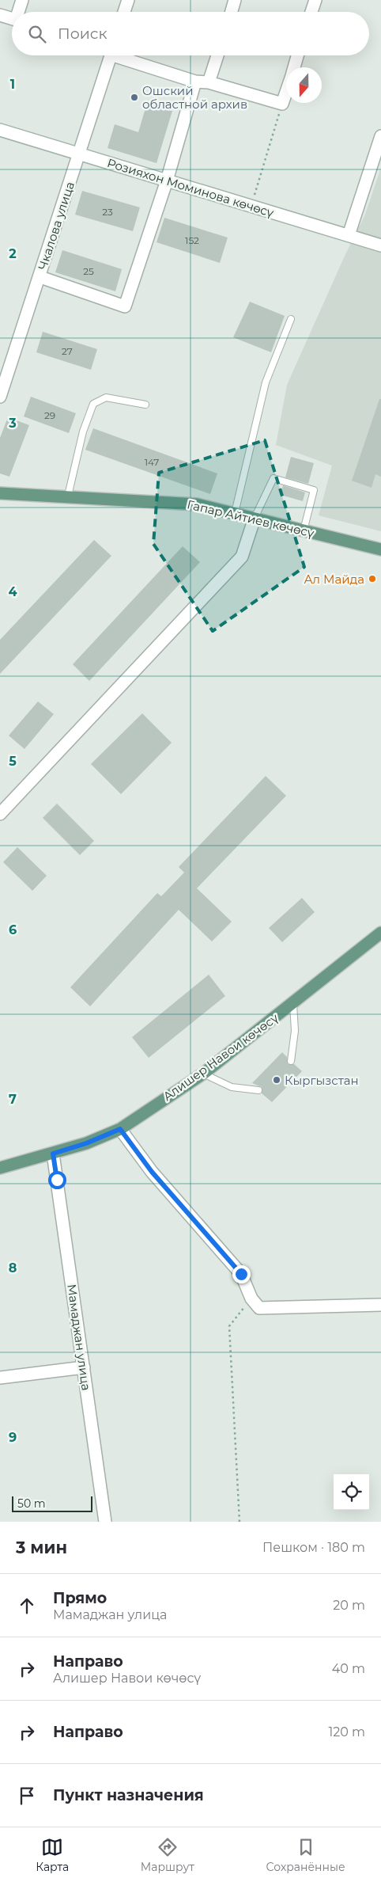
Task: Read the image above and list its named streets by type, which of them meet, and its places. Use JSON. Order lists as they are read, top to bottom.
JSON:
{
  "streets": {
    "main road": ["Гапар Айтиев көчөсү", "Алишер Навои көчөсү"],
    "street": ["Розияхон Моминова көчөсү", "Чкалова улица", "Мамаджан улица"]
  },
  "crossings": [
    ["Розияхон Моминова көчөсү", "Чкалова улица"],
    ["Алишер Навои көчөсү", "Мамаджан улица"]
  ],
  "places": ["Ошский областной архив", "Ал Майда", "Кыргызстан"],
  "house_numbers": [
    "23",
    "152",
    "25",
    "27",
    "29",
    "147"
  ],
  "scale_bar": "50 m",
  "north": "bottom",
  "page": {
    "search": "Поиск",
    "scale": "50 m",
    "heading": ["3 мин", "Пешком · 180 m"],
    "list": [
      ["Прямо", "Мамаджан улица", "20 m"],
      ["Направо", "Алишер Навои көчөсү", "40 m"],
      ["Направо", "120 m"],
      "Пункт назначения"
    ],
    "nav": ["Карта", "Маршрут", "Сохранённые"]
  },
  "grid": {
    "rows": [
      "1",
      "2",
      "3",
      "4",
      "5",
      "6",
      "7",
      "8",
      "9"
    ]
  }
}
